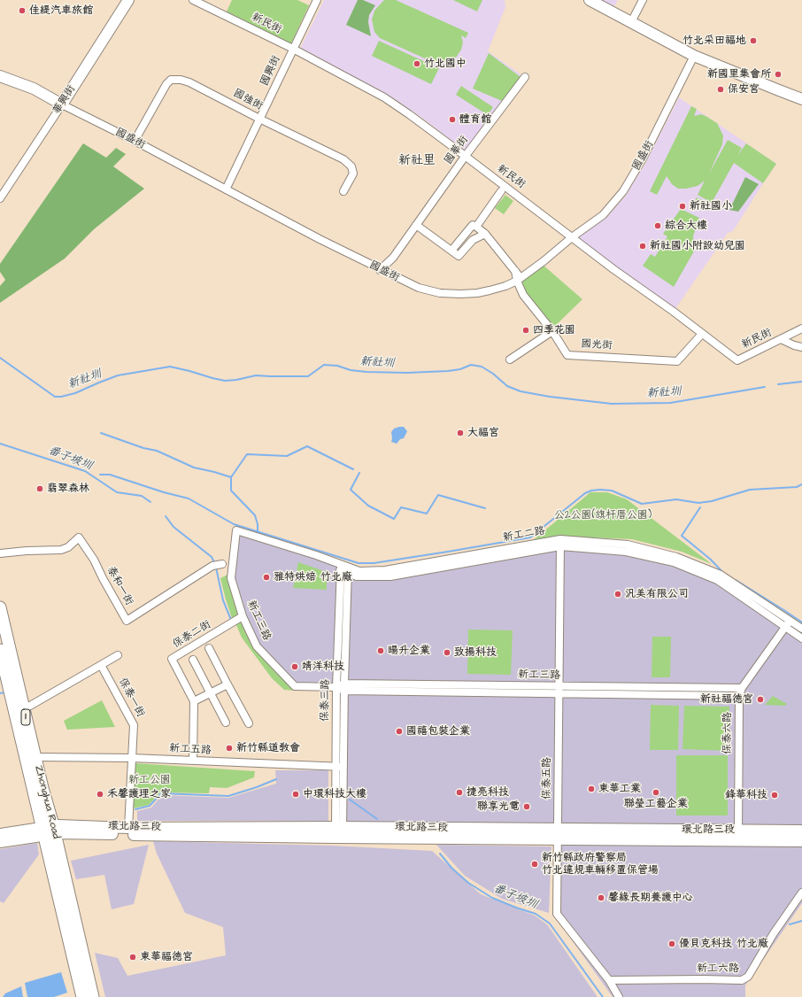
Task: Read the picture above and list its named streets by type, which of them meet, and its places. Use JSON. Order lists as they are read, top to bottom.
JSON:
{
  "streets": {
    "main road": ["1", "Zhonghua Road"],
    "street": [
      "新民街",
      "國興街",
      "華興街",
      "國強街",
      "國盛街",
      "國華街",
      "國光街",
      "新工二路",
      "泰和一街",
      "新工三路",
      "保泰二街",
      "保泰一街",
      "保泰三路",
      "保泰六路",
      "新工五路",
      "保泰五路",
      "環北路三段",
      "新工六路"
    ]
  },
  "crossings": [
    ["新民街", "國興街"],
    ["新民街", "國盛街"],
    ["新民街", "國華街"],
    ["新民街", "國光街"],
    ["國興街", "國強街"],
    ["國興街", "國盛街"],
    ["華興街", "國盛街"],
    ["國強街", "國盛街"],
    ["國盛街", "國華街"],
    ["國盛街", "國光街"],
    ["新工二路", "新工三路"],
    ["新工二路", "保泰三路"],
    ["新工二路", "保泰六路"],
    ["新工二路", "保泰五路"],
    ["新工三路", "保泰二街"],
    ["新工三路", "保泰三路"],
    ["新工三路", "保泰六路"],
    ["新工三路", "保泰五路"],
    ["保泰二街", "新工五路"],
    ["保泰一街", "新工五路"],
    ["保泰一街", "環北路三段"],
    ["保泰三路", "新工五路"],
    ["保泰三路", "環北路三段"],
    ["保泰六路", "環北路三段"],
    ["新工五路", "Zhonghua Road"],
    ["保泰五路", "環北路三段"],
    ["保泰五路", "新工六路"],
    ["Zhonghua Road", "環北路三段"]
  ],
  "districts": ["新社里"],
  "water": ["新社圳", "番子坡圳"],
  "parks": ["公2公園(旗杆厝公園)", "新工公園"],
  "places": [
    "佳緹汽車旅館",
    "竹北采田福地",
    "竹北國中",
    "新國里集會所",
    "保安宮",
    "體育館",
    "新社國小",
    "綜合大樓",
    "新社國小附設幼兒園",
    "四季花園",
    "大福宮",
    "翡翠森林",
    "雅特烘焙 竹北廠",
    "汎美有限公司",
    "暘升企業",
    "致揚科技",
    "靖洋科技",
    "新社福德宮",
    "國禧包裝企業",
    "新竹縣道教會",
    "東華工業",
    "捷亮科技",
    "聯瑩工藝企業",
    "禾馨護理之家",
    "中環科技大樓",
    "鋒華科技",
    "聯享光電",
    "新竹縣政府警察局 竹北違規車輛移置保管場",
    "馨緣長期養護中心",
    "優貝克科技 竹北廠",
    "東華福德宮"
  ]
}
